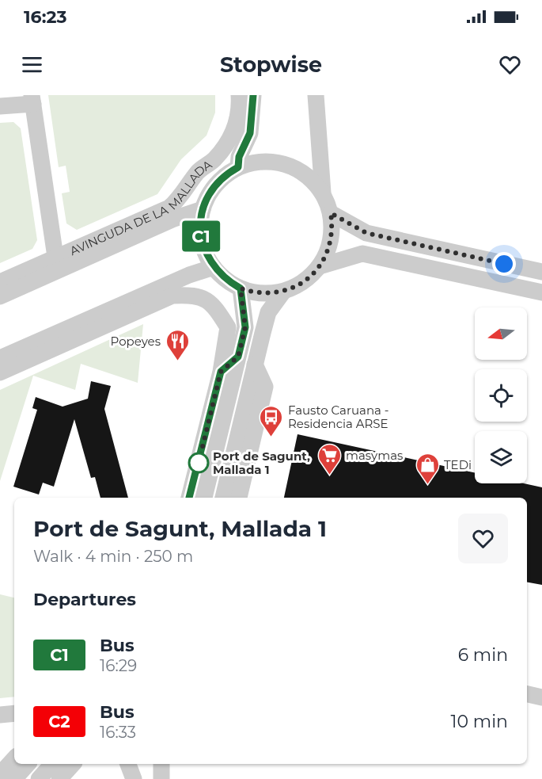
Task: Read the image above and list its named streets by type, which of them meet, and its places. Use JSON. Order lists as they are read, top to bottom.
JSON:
{
  "streets": {
    "street": ["AVINGUDA DE LA MALLADA"]
  },
  "places": {
    "restaurant": ["Popeyes"],
    "bus stop": ["Fausto Caruana - Residencia ARSE"],
    "other": ["Port de Sagunt, Mallada 1"],
    "supermarket": ["masymas"],
    "shop": ["TEDi"]
  },
  "lines": ["bus line C1"],
  "north": "left",
  "page": {
    "status": "16:23",
    "header": "Stopwise",
    "on_map": "C1",
    "heading": [
      ["Port de Sagunt, Mallada 1", "Walk · 4 min · 250 m"],
      "Departures"
    ],
    "list": [
      {
        "mark": "C1",
        "name": "Bus",
        "note": "16:29",
        "value": "6 min"
      },
      {
        "mark": "C2",
        "name": "Bus",
        "note": "16:33",
        "value": "10 min"
      }
    ]
  }
}
